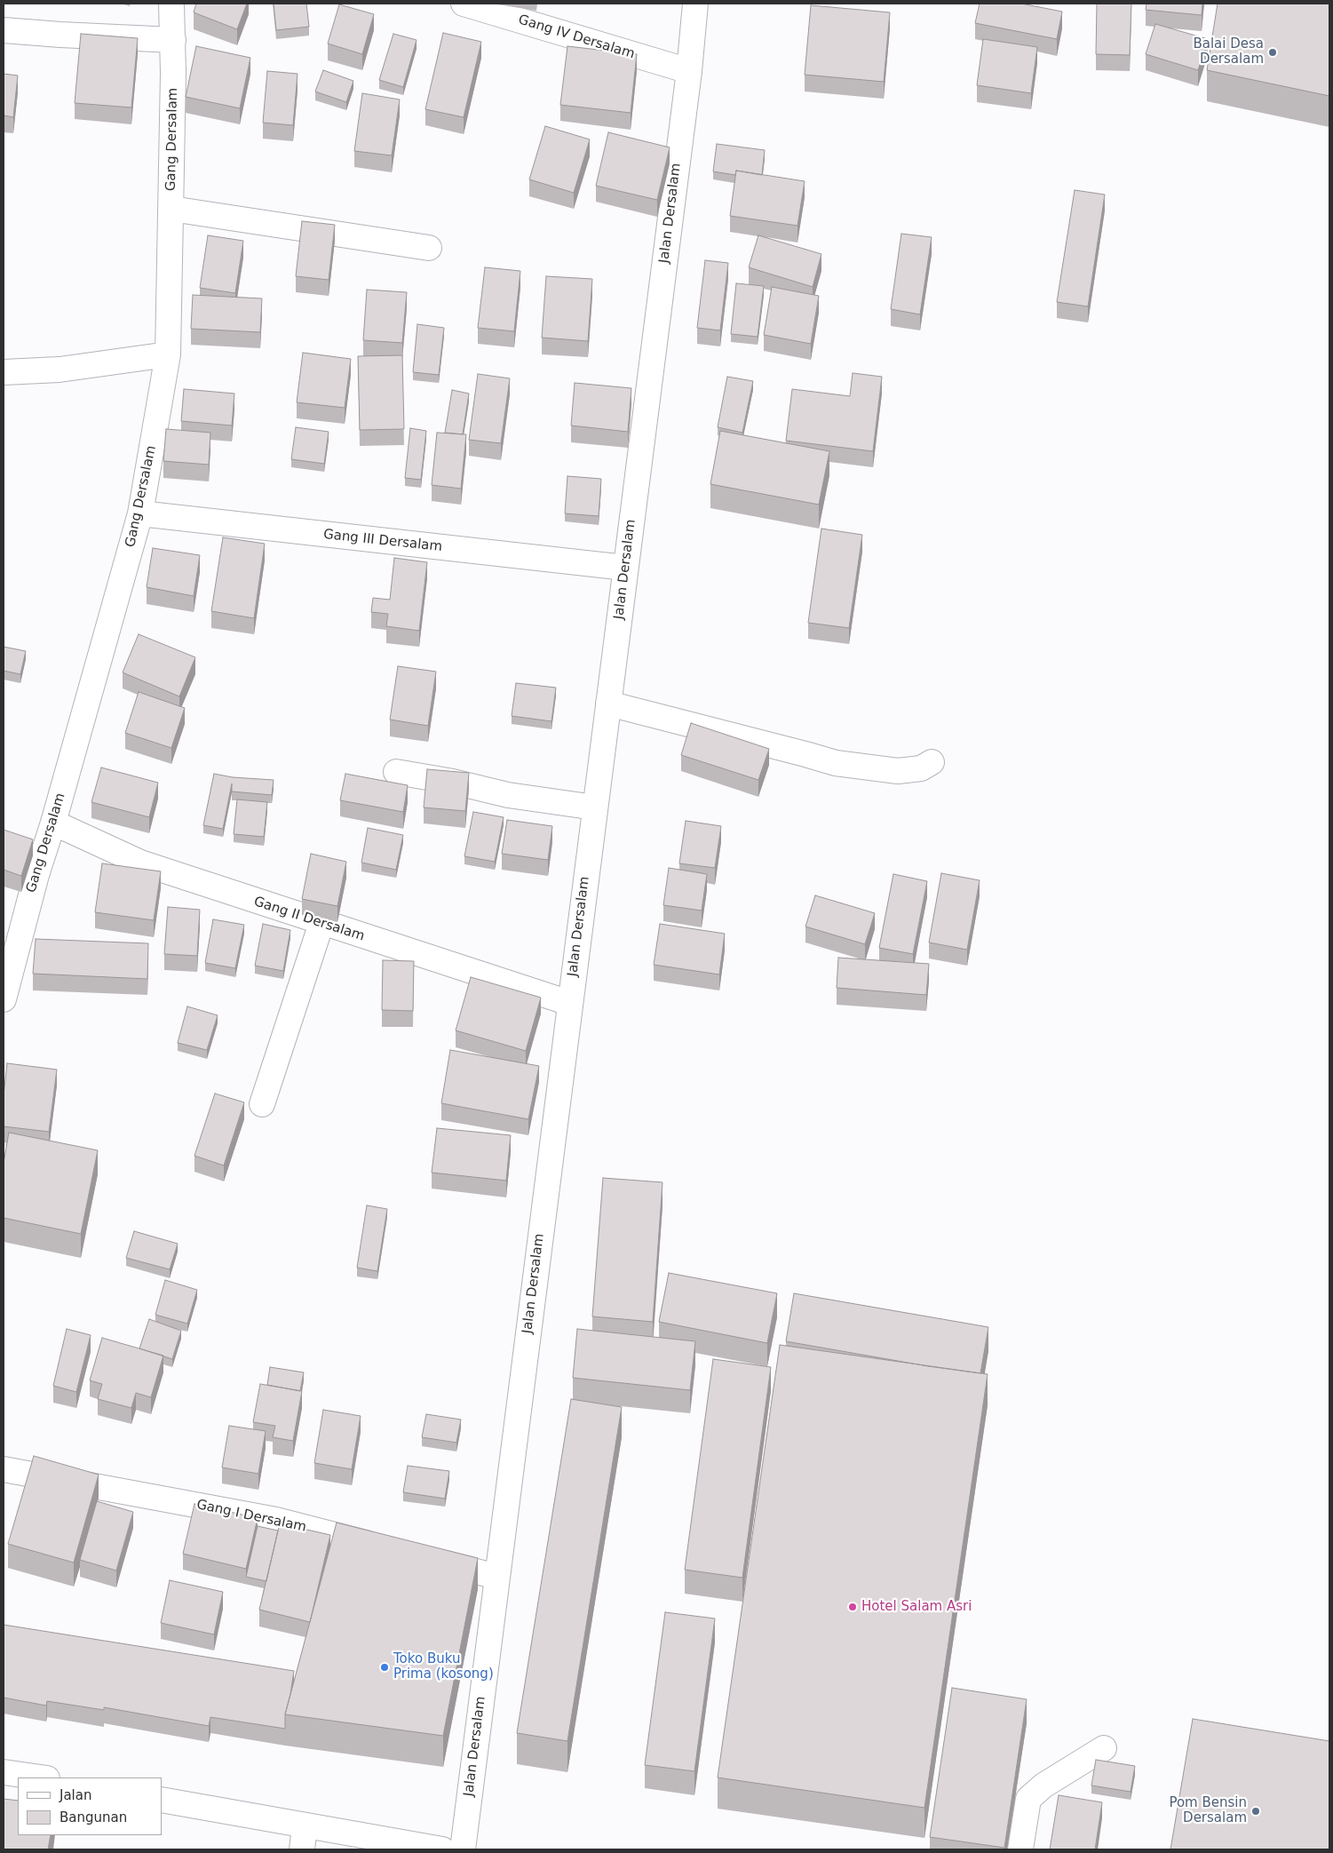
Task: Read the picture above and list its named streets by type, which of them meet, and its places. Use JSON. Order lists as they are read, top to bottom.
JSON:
{
  "streets": {
    "street": [
      "Gang IV Dersalam",
      "Gang Dersalam",
      "Jalan Dersalam",
      "Gang III Dersalam",
      "Gang II Dersalam",
      "Gang I Dersalam"
    ]
  },
  "crossings": [
    ["Gang IV Dersalam", "Jalan Dersalam"],
    ["Gang Dersalam", "Gang III Dersalam"],
    ["Gang Dersalam", "Gang II Dersalam"],
    ["Jalan Dersalam", "Gang III Dersalam"],
    ["Jalan Dersalam", "Gang II Dersalam"]
  ],
  "places": [
    "Balai Desa Dersalam",
    "Hotel Salam Asri",
    "Toko Buku Prima (kosong)",
    "Pom Bensin Dersalam"
  ],
  "legend": ["Jalan", "Bangunan"]
}
